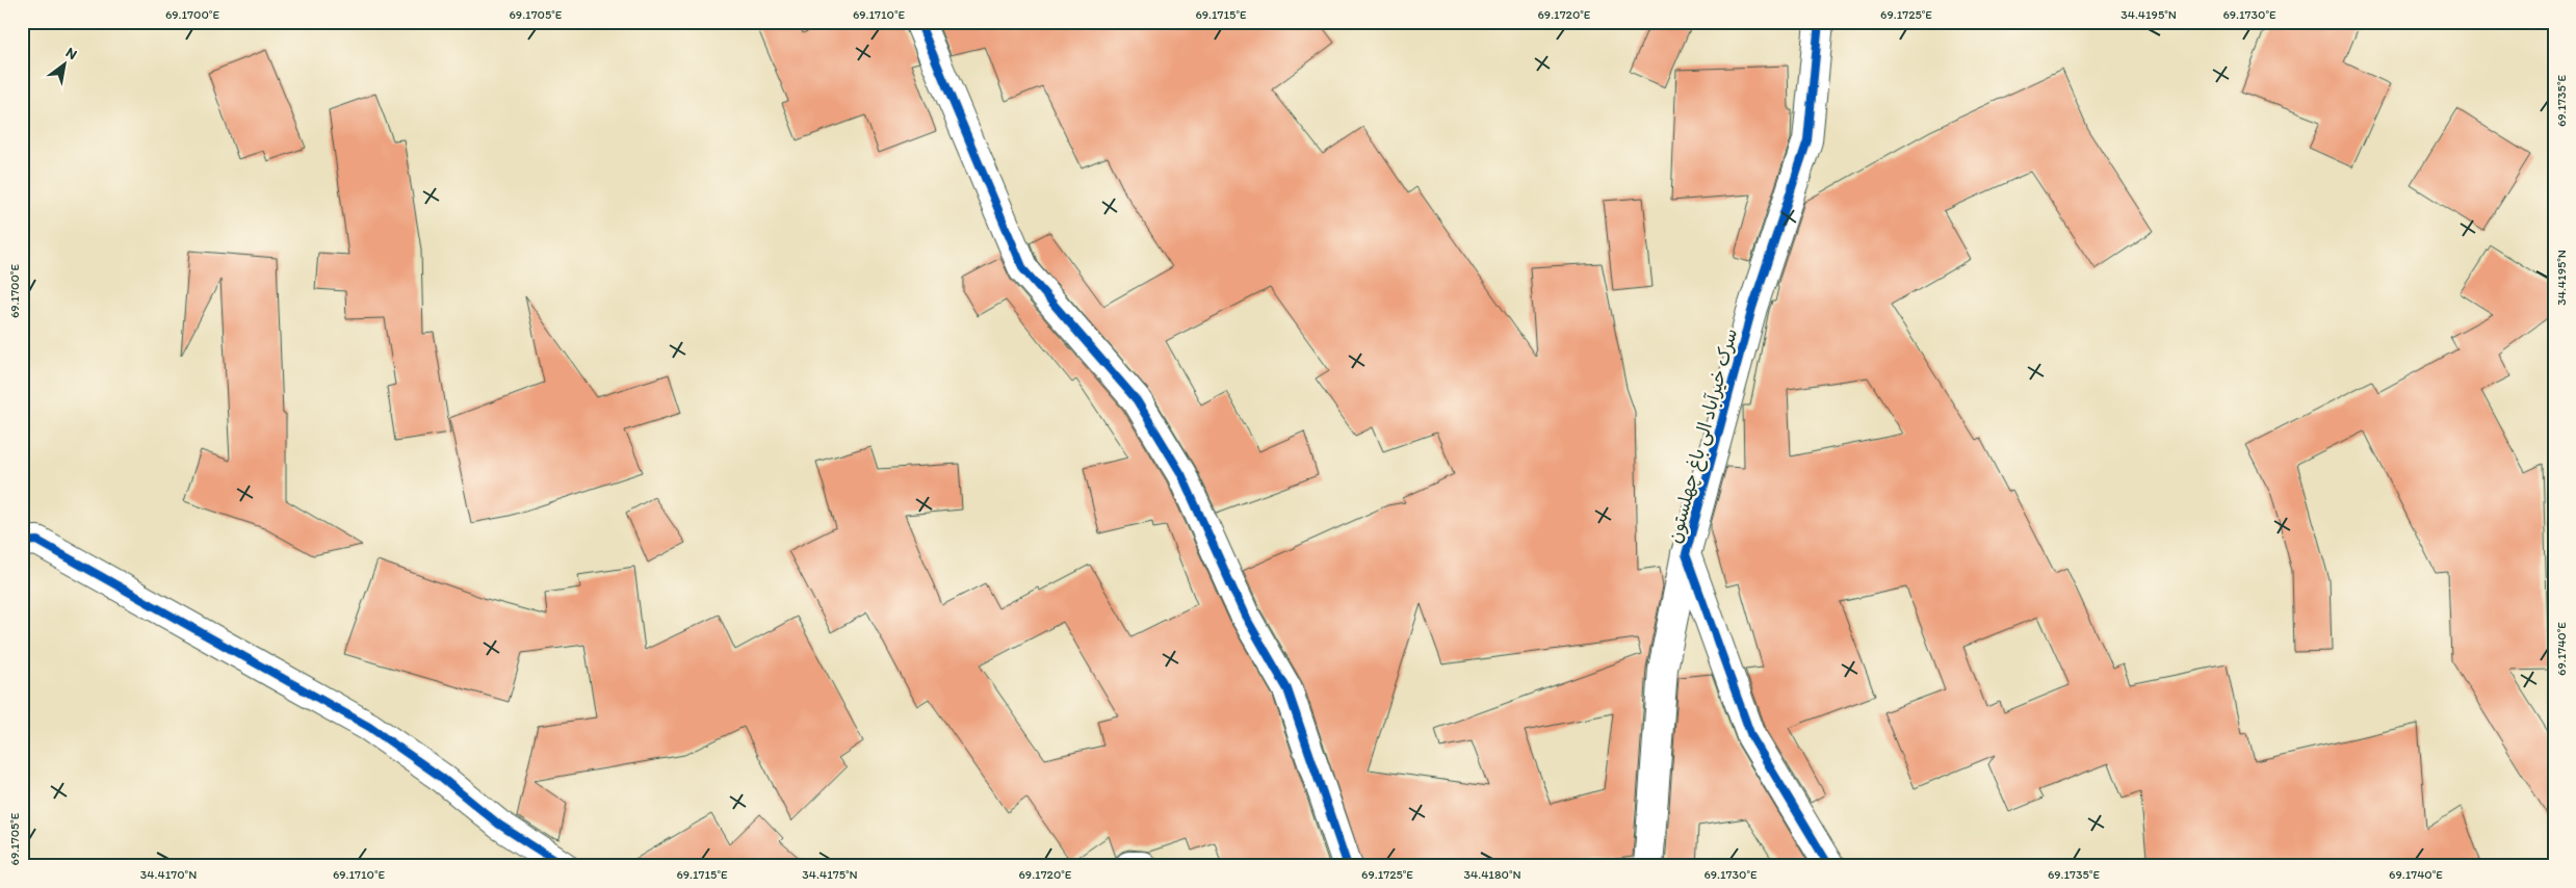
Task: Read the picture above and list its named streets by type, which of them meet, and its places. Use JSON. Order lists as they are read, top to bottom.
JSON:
{
  "streets": {
    "street": ["سرک خیرآباد الی باغ چهلستون"]
  },
  "north": "top right",
  "coordinates": [
    "69.1700°E",
    "69.1705°E",
    "69.1710°E",
    "69.1715°E",
    "69.1720°E",
    "69.1725°E",
    "34.4195°N",
    "69.1730°E",
    "69.1735°E",
    "69.1740°E",
    "34.4170°N",
    "34.4175°N",
    "34.4180°N"
  ]
}
